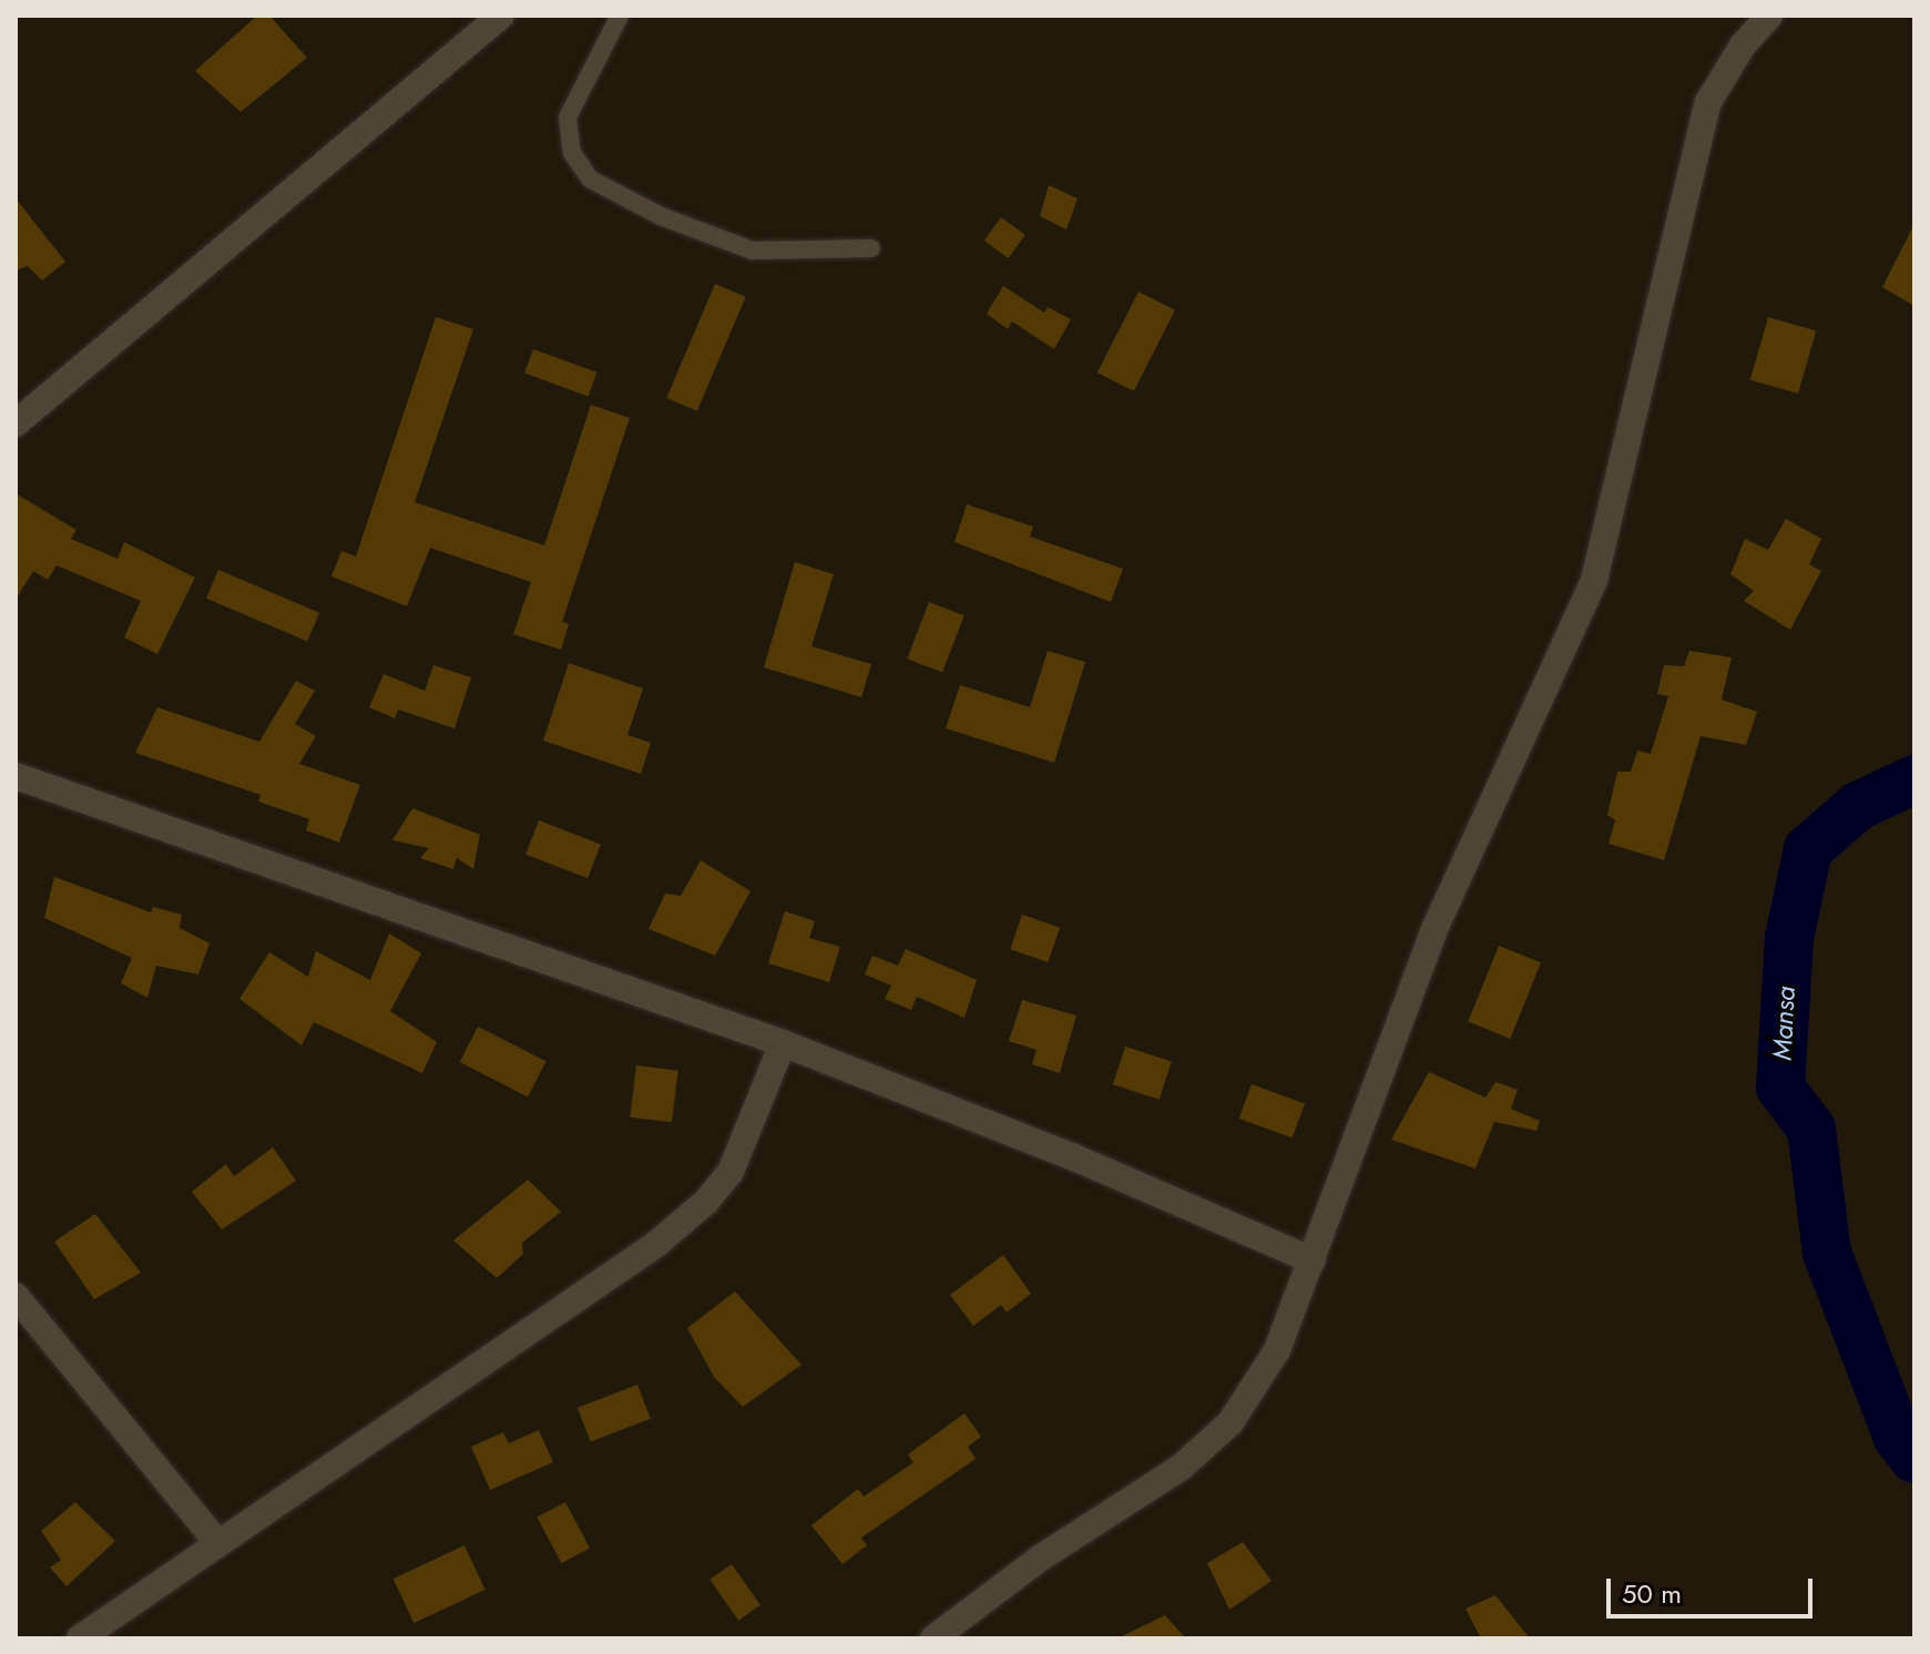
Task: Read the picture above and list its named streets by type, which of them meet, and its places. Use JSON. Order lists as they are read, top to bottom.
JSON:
{
  "water": ["Mansa"],
  "scale_bar": "50 m"
}
